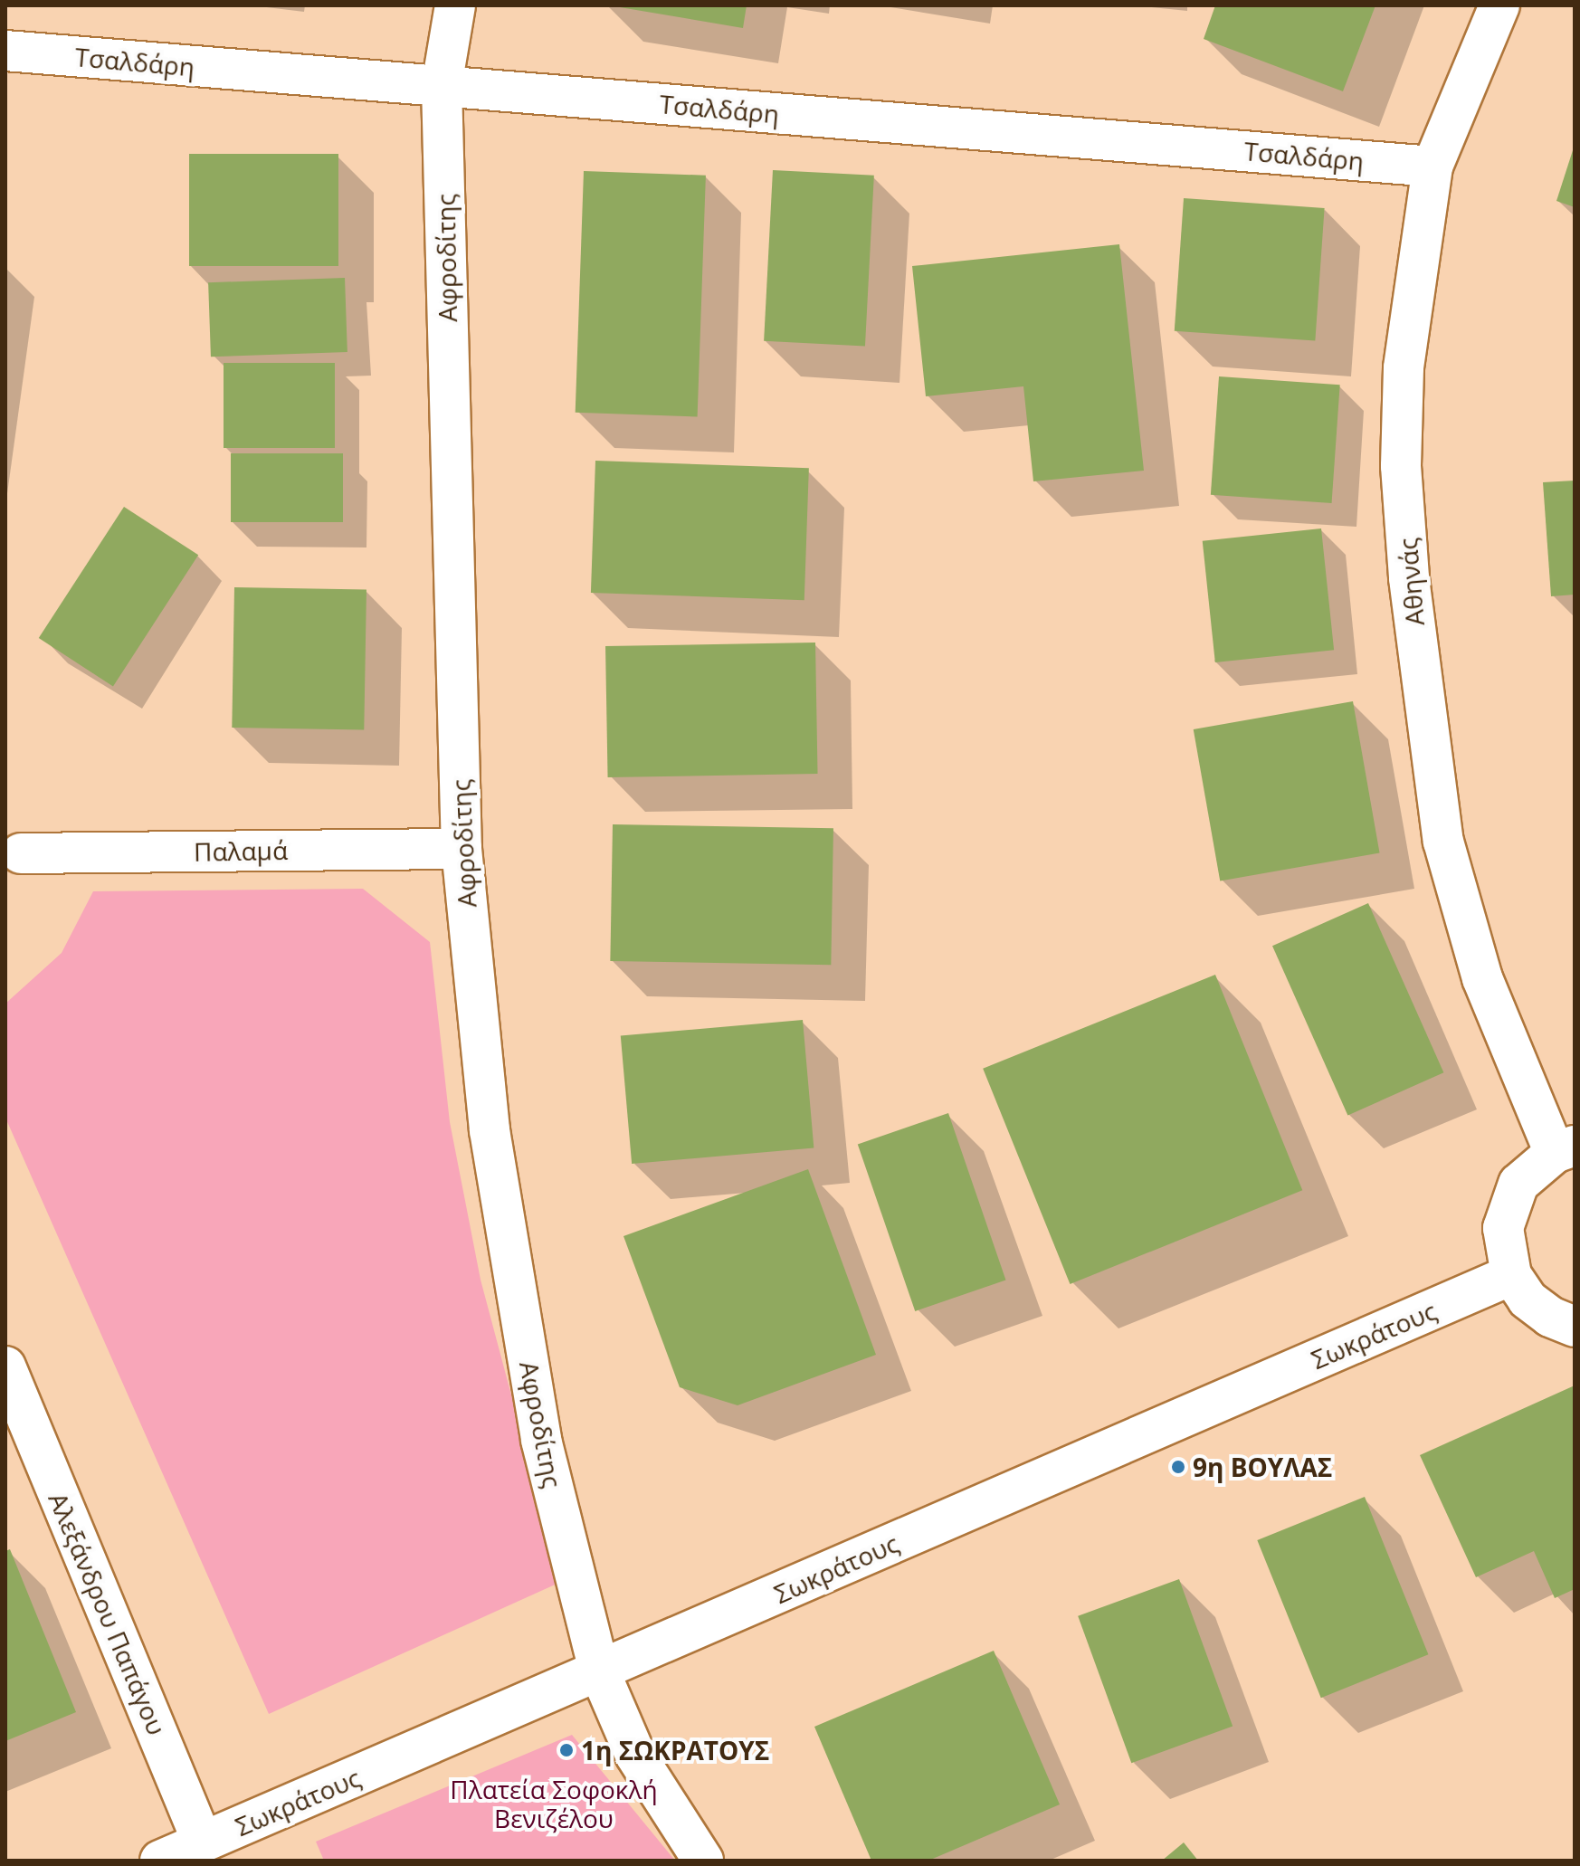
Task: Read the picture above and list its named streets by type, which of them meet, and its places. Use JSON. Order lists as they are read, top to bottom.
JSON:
{
  "streets": {
    "street": [
      "Τσαλδάρη",
      "Αφροδίτης",
      "Αθηνάς",
      "Παλαμά",
      "Σωκράτους",
      "Αλεξάνδρου Παπάγου"
    ]
  },
  "crossings": [
    ["Τσαλδάρη", "Αφροδίτης"],
    ["Τσαλδάρη", "Αθηνάς"],
    ["Αφροδίτης", "Παλαμά"],
    ["Αφροδίτης", "Σωκράτους"],
    ["Σωκράτους", "Αλεξάνδρου Παπάγου"]
  ],
  "parks": ["Πλατεία Σοφοκλή Βενιζέλου"],
  "places": ["9η ΒΟΥΛΑΣ", "1η ΣΩΚΡΑΤΟΥΣ"]
}
